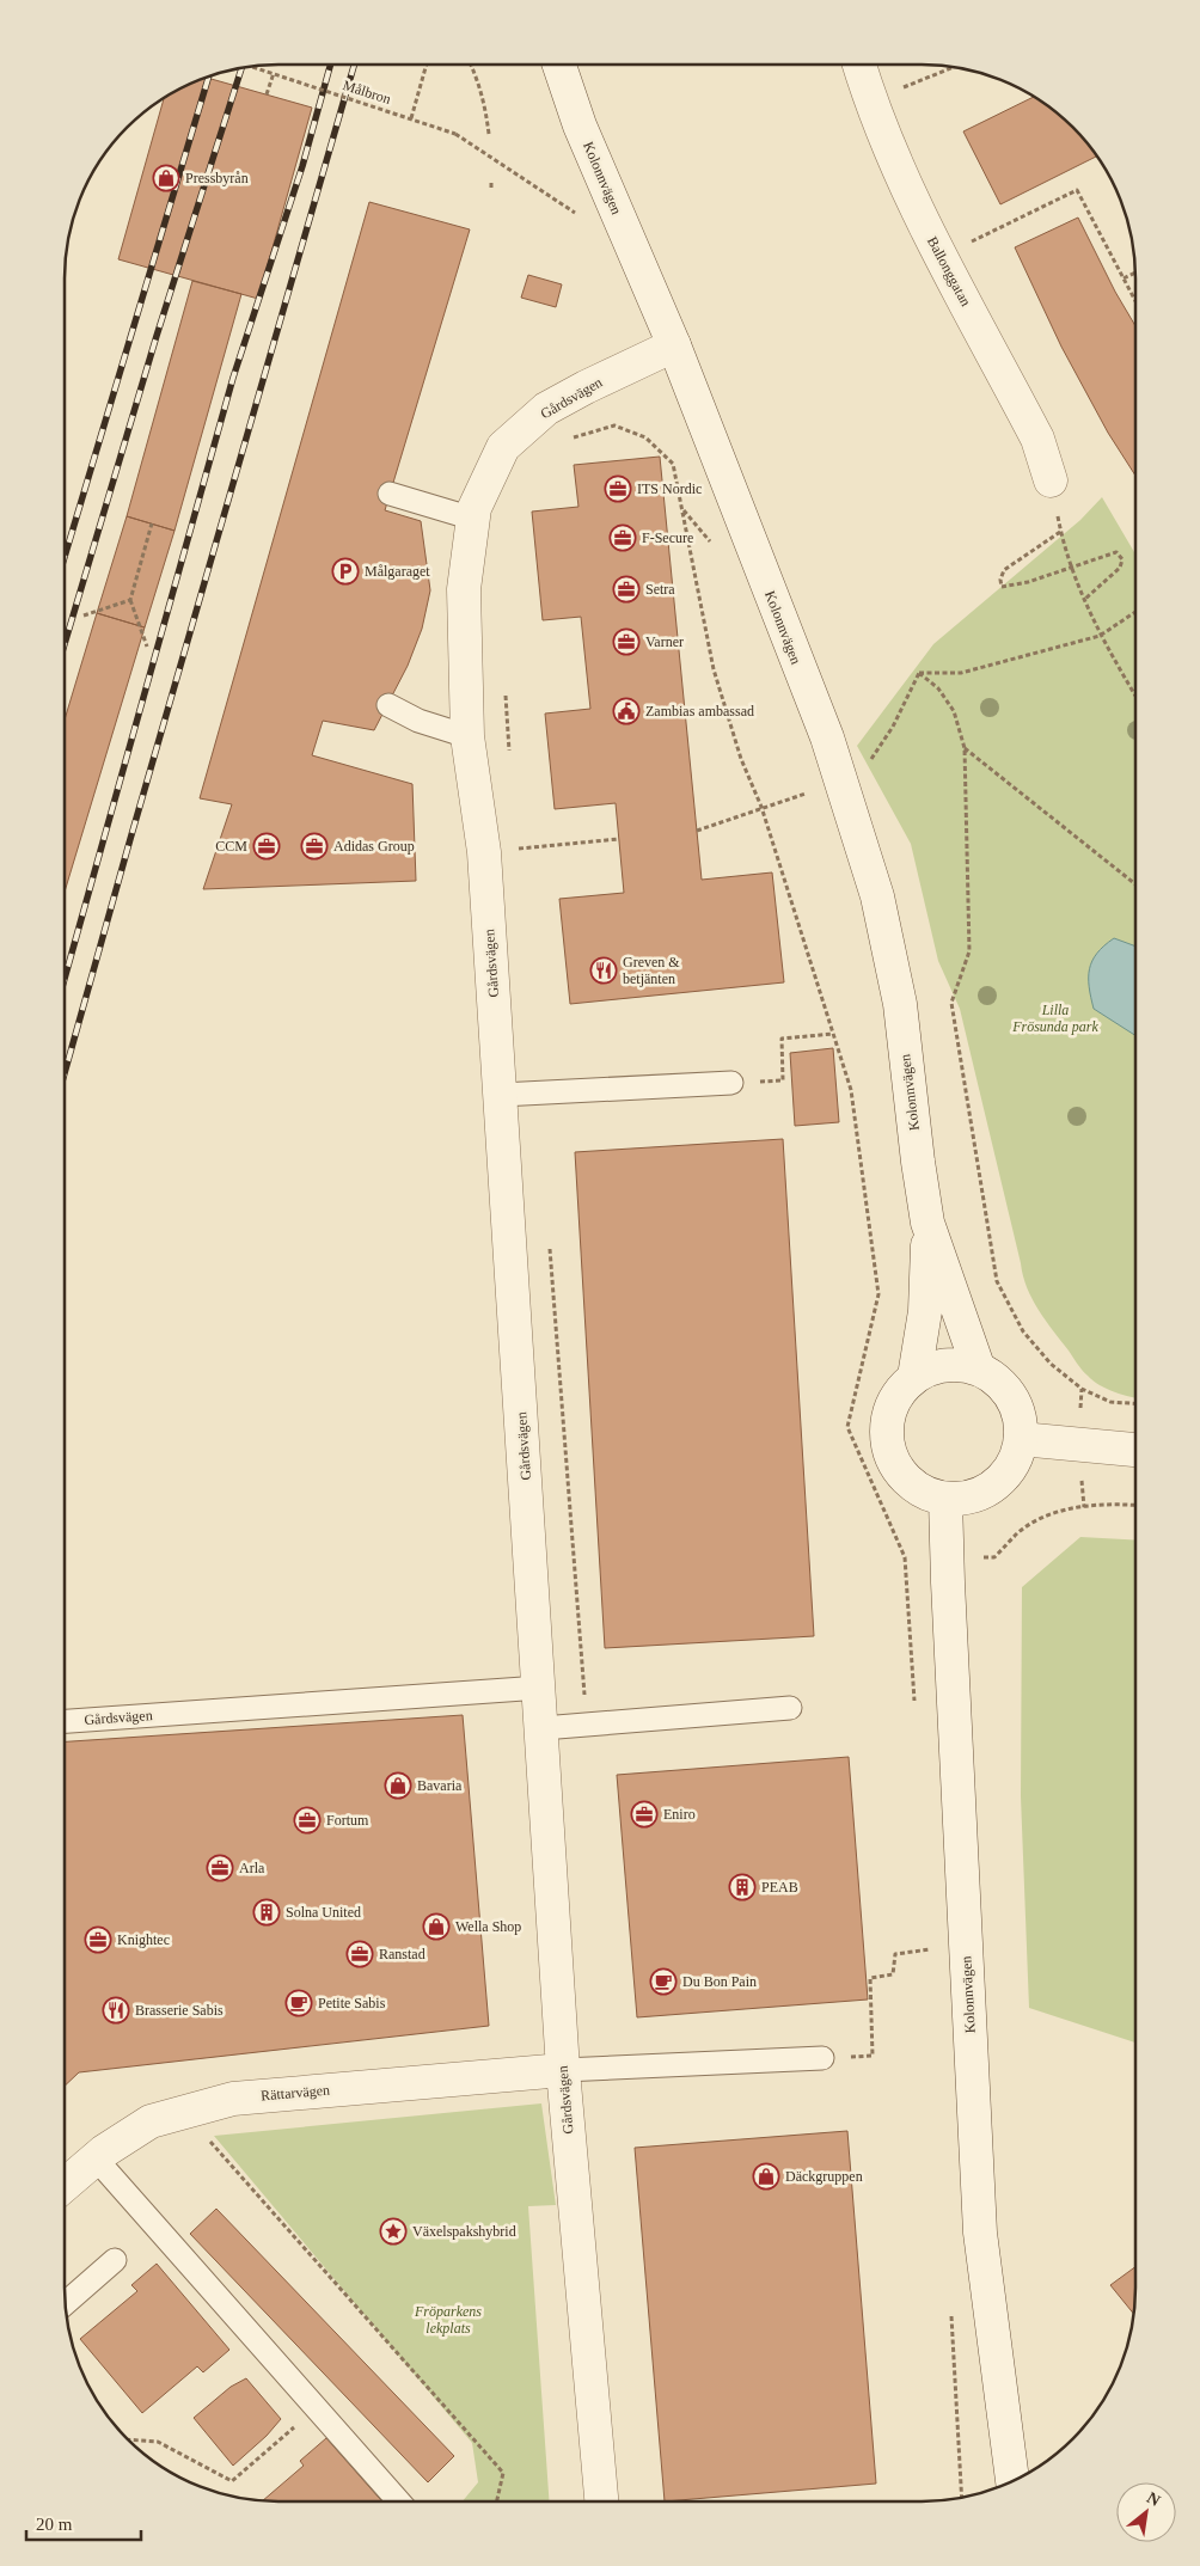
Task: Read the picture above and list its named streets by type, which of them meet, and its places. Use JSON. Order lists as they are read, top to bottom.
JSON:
{
  "streets": {
    "street": [
      "Kolonnvägen",
      "Ballonggatan",
      "Gårdsvägen",
      "Rättarvägen"
    ],
    "path": ["Målbron"]
  },
  "crossings": [
    ["Kolonnvägen", "Gårdsvägen"],
    ["Gårdsvägen", "Rättarvägen"]
  ],
  "parks": ["Lilla Frösunda park", "Fröparkens lekplats"],
  "places": {
    "shop": [
      "Pressbyrån",
      "Bavaria",
      "Wella Shop",
      "Däckgruppen"
    ],
    "office": [
      "ITS Nordic",
      "F-Secure",
      "Setra",
      "Varner",
      "CCM",
      "Adidas Group",
      "Eniro",
      "Fortum",
      "Arla",
      "Knightec",
      "Ranstad"
    ],
    "parking": ["Målgaraget"],
    "public building": ["Zambias ambassad"],
    "restaurant": ["Greven & betjänten", "Brasserie Sabis"],
    "building": ["PEAB", "Solna United"],
    "cafe": ["Du Bon Pain", "Petite Sabis"],
    "place": ["Växelspakshybrid"]
  },
  "scale_bar": "20 m",
  "north": "top right"
}
